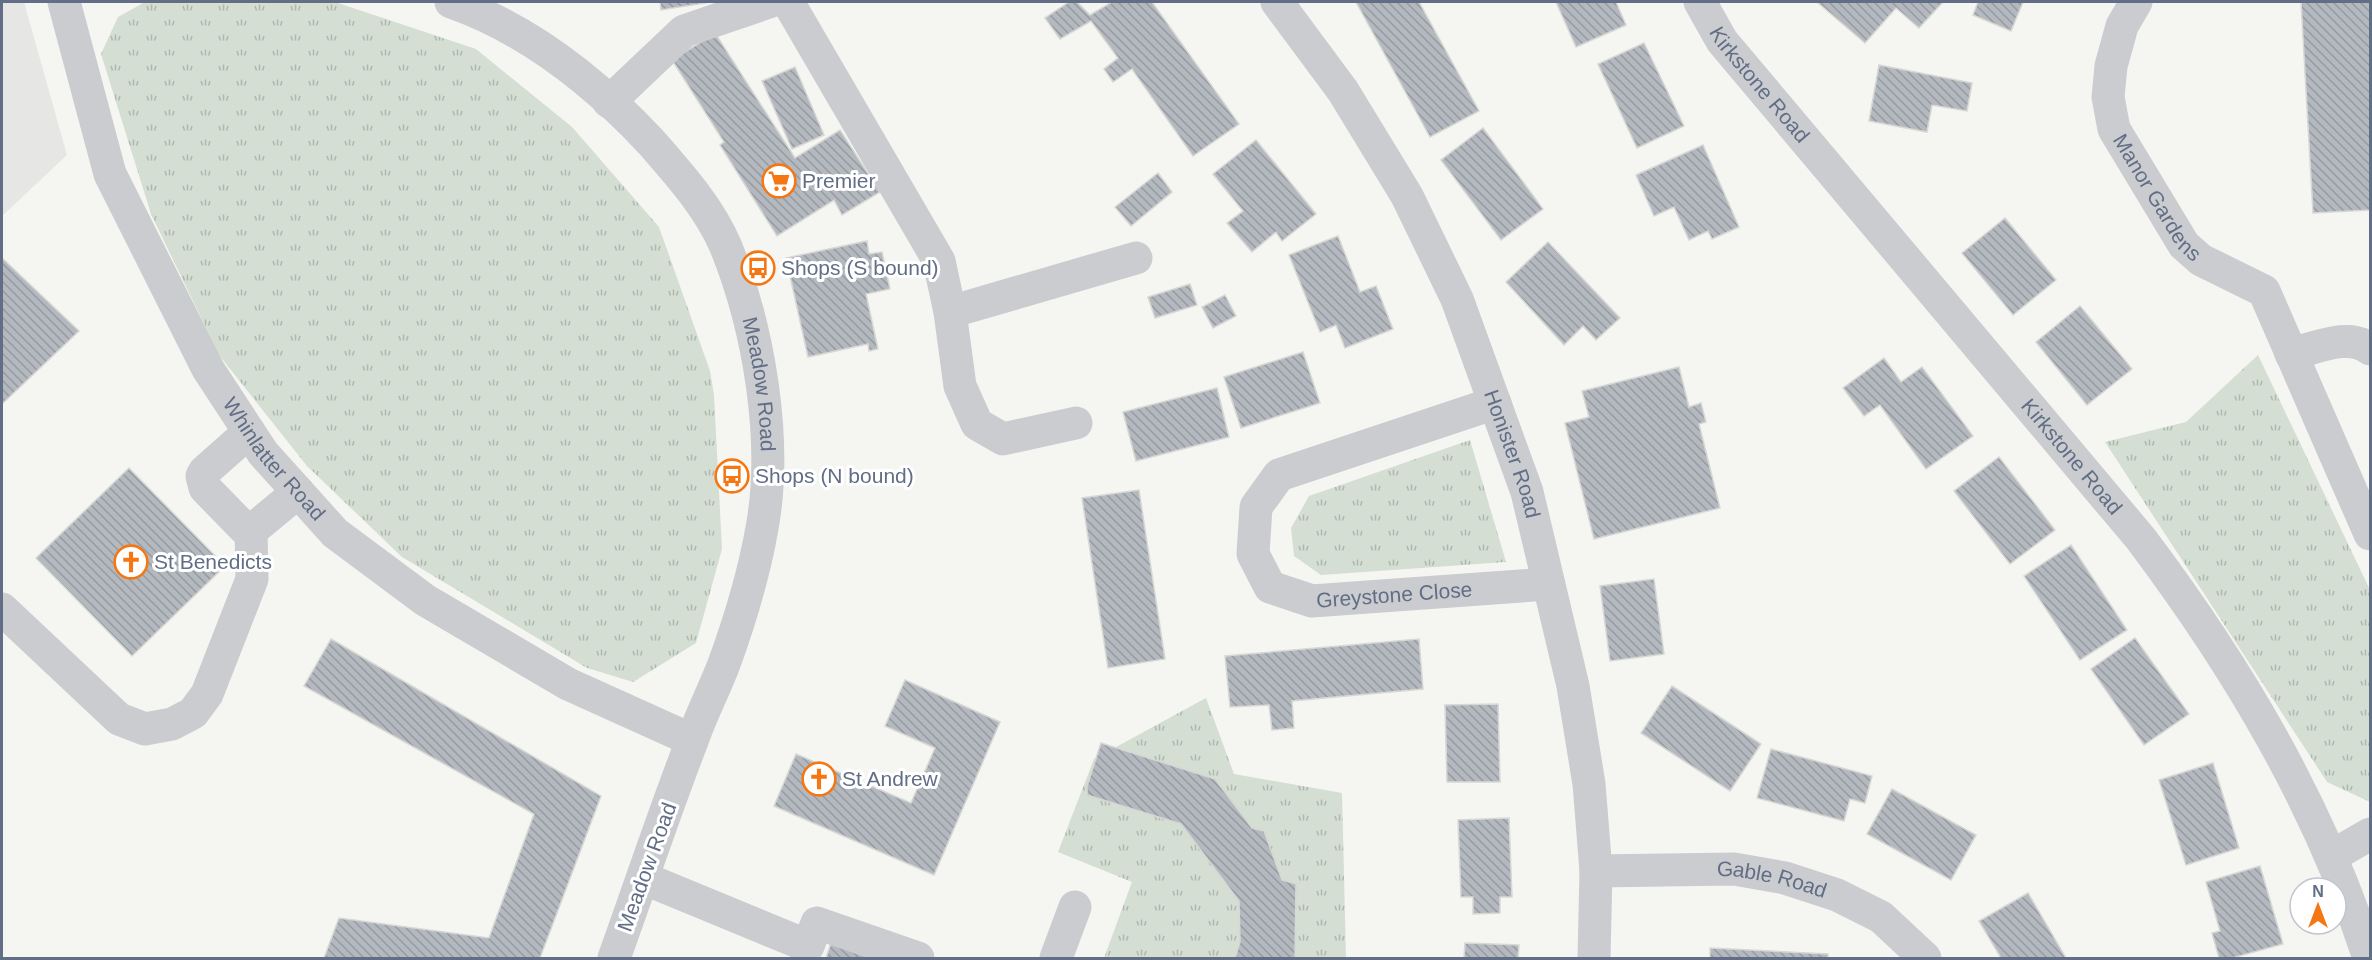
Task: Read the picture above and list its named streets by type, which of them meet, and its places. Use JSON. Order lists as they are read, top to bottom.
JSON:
{
  "streets": {
    "street": [
      "Kirkstone Road",
      "Manor Gardens",
      "Meadow Road",
      "Honister Road",
      "Whinlatter Road",
      "Greystone Close",
      "Gable Road"
    ]
  },
  "crossings": [
    ["Meadow Road", "Whinlatter Road"],
    ["Honister Road", "Greystone Close"],
    ["Honister Road", "Gable Road"]
  ],
  "places": {
    "supermarket": ["Premier"],
    "bus stop": ["Shops (S bound)", "Shops (N bound)"],
    "church": ["St Benedicts", "St Andrew"]
  },
  "north": "top"
}
